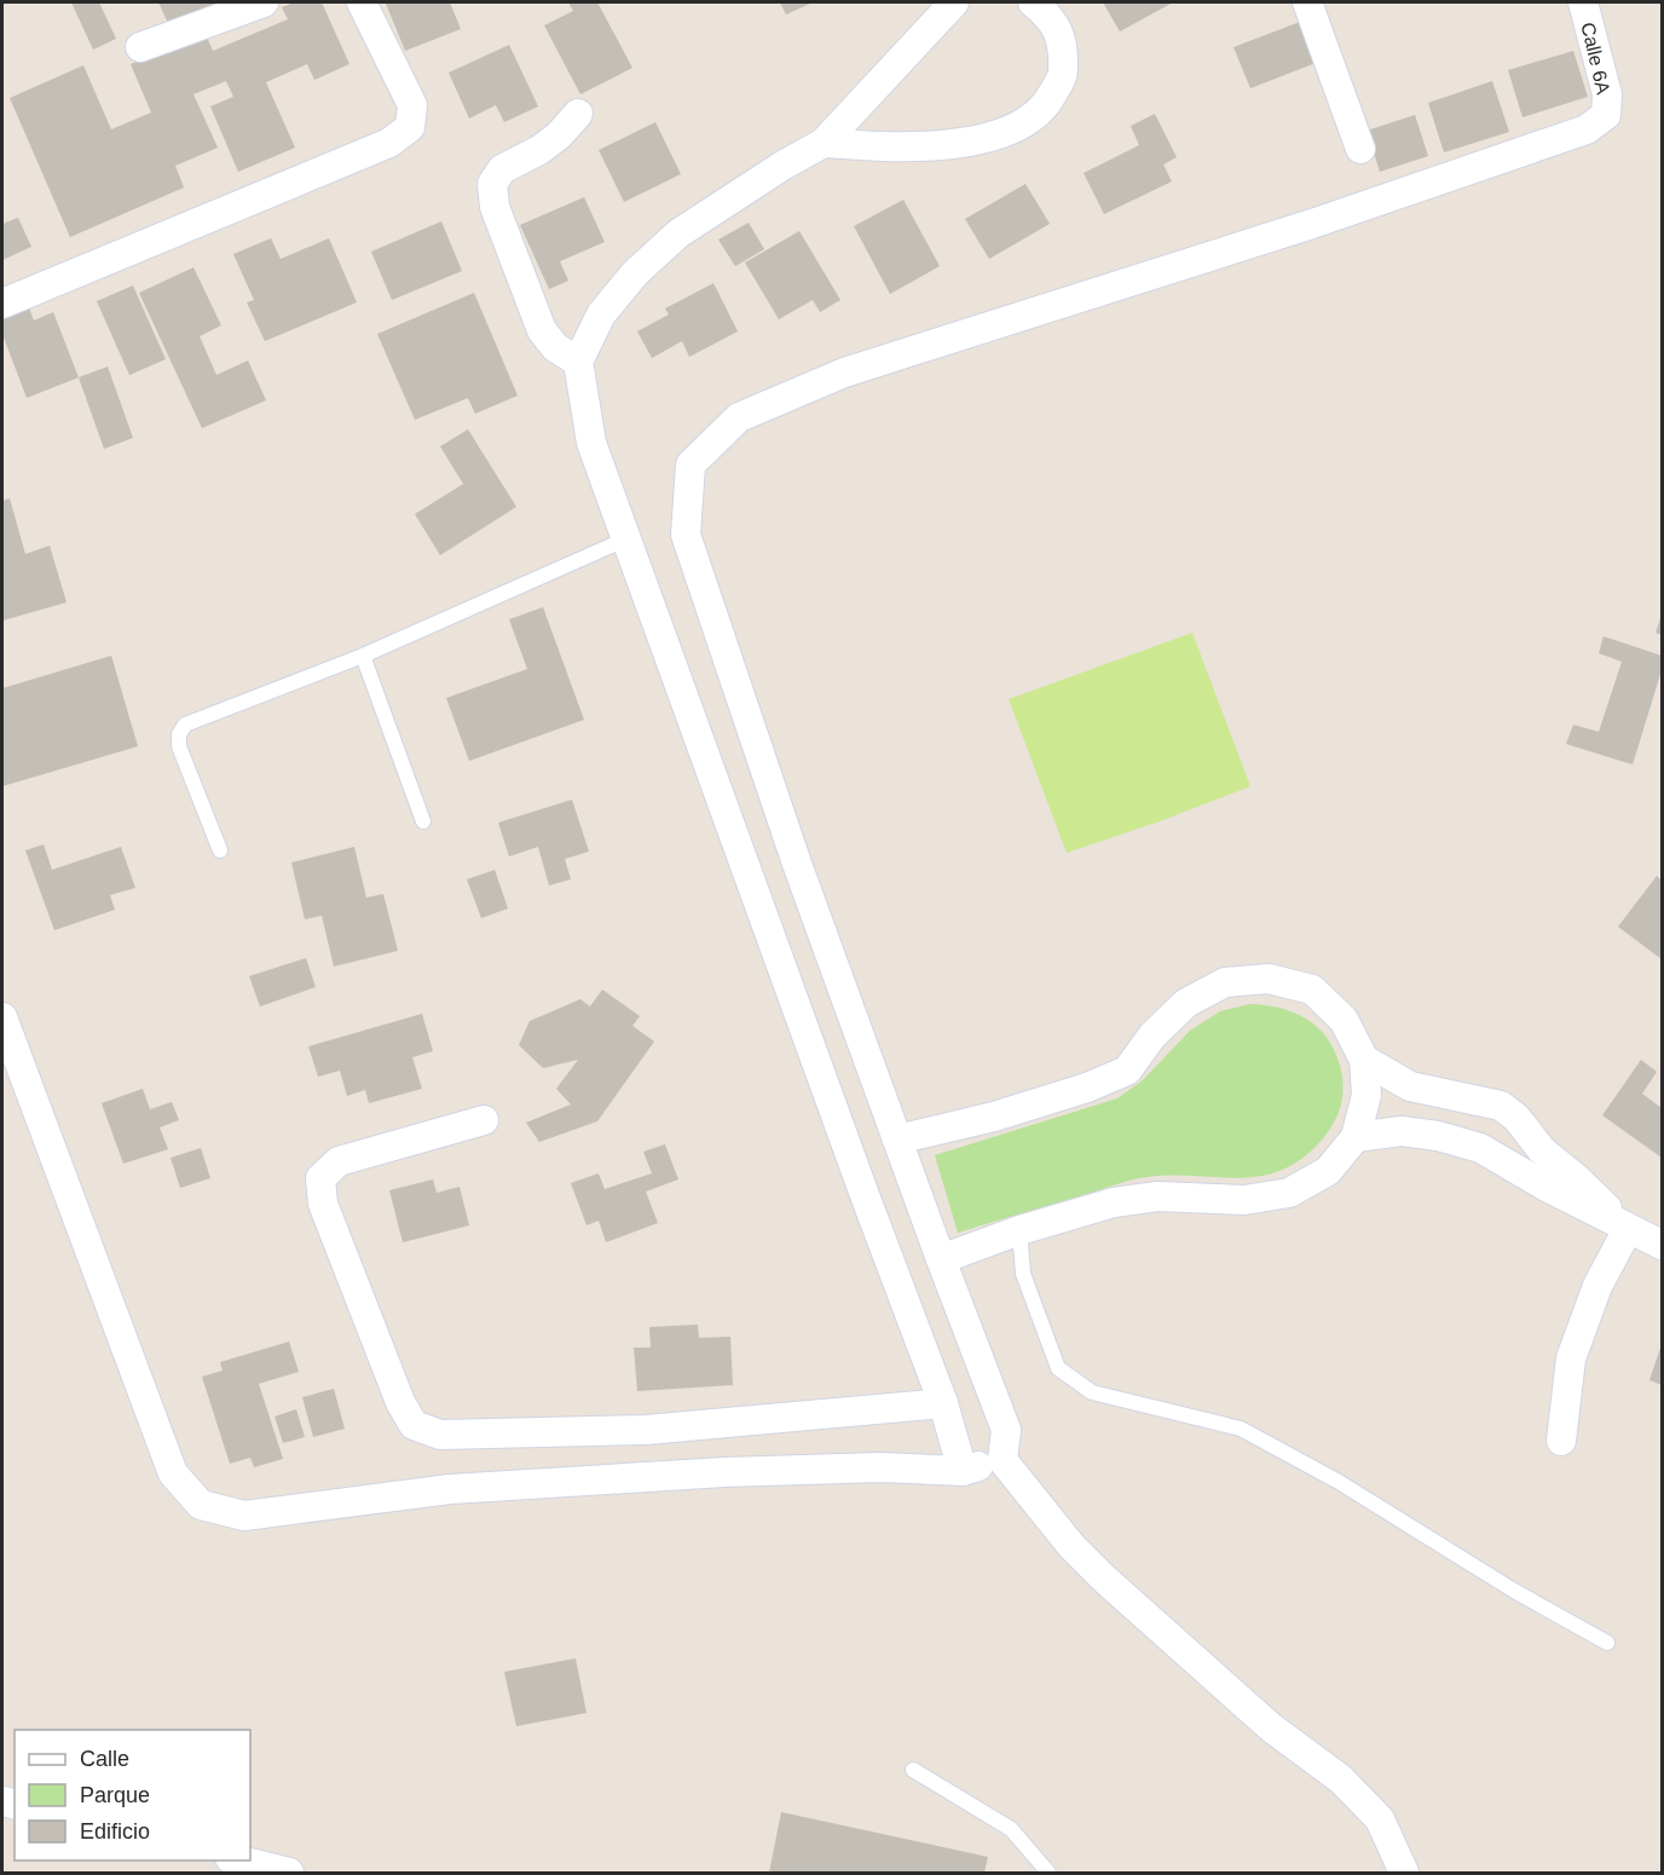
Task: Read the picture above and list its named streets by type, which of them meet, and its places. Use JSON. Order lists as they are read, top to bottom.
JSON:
{
  "streets": {
    "street": ["Calle 6A"]
  },
  "legend": ["Calle", "Parque", "Edificio"]
}
